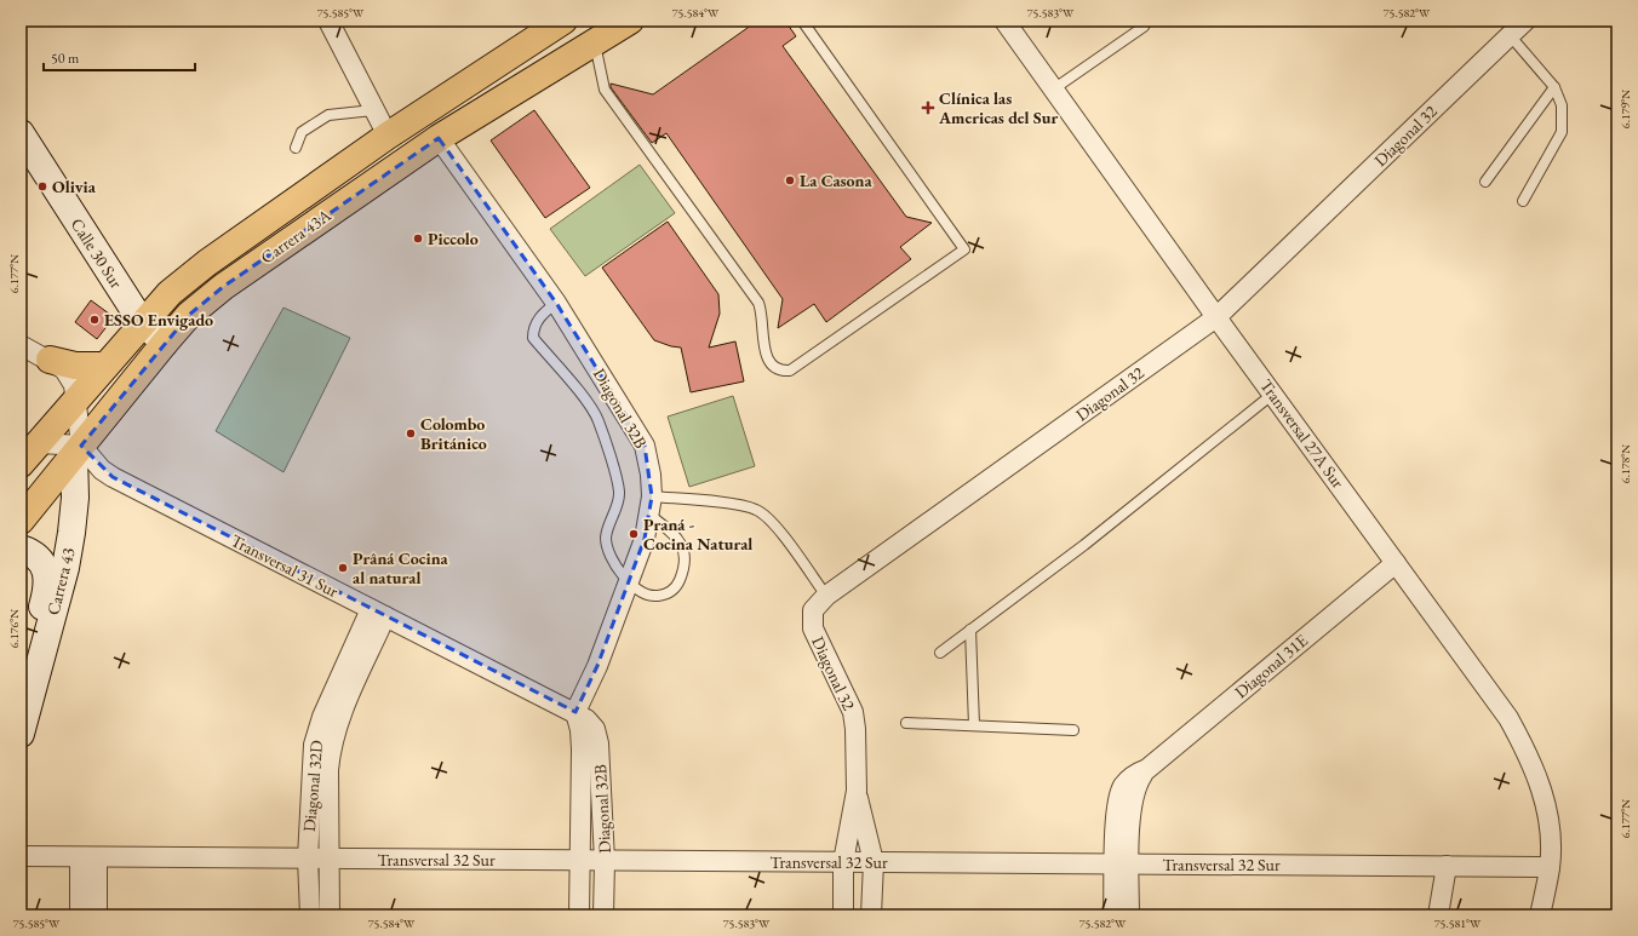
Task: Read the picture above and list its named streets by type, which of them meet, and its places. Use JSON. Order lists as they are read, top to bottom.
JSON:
{
  "streets": {
    "main road": ["Carrera 43A"],
    "street": [
      "Diagonal 32",
      "Calle 30 Sur",
      "Diagonal 32B",
      "Transversal 27A Sur",
      "Transversal 31 Sur",
      "Carrera 43",
      "Diagonal 31E",
      "Diagonal 32D",
      "Transversal 32 Sur"
    ]
  },
  "crossings": [
    ["Diagonal 32", "Transversal 27A Sur"],
    ["Diagonal 32", "Transversal 32 Sur"],
    ["Carrera 43A", "Calle 30 Sur"],
    ["Carrera 43A", "Diagonal 32B"],
    ["Carrera 43A", "Transversal 31 Sur"],
    ["Carrera 43A", "Carrera 43"],
    ["Diagonal 32B", "Transversal 31 Sur"],
    ["Diagonal 32B", "Transversal 32 Sur"],
    ["Transversal 27A Sur", "Diagonal 31E"],
    ["Transversal 27A Sur", "Transversal 32 Sur"],
    ["Transversal 31 Sur", "Carrera 43"],
    ["Transversal 31 Sur", "Diagonal 32D"],
    ["Diagonal 31E", "Transversal 32 Sur"],
    ["Diagonal 32D", "Transversal 32 Sur"]
  ],
  "places": {
    "health": ["Clínica las Americas del Sur"],
    "other": [
      "La Casona",
      "Olivia",
      "Piccolo",
      "ESSO Envigado",
      "Colombo Británico",
      "Praná - Cocina Natural",
      "Prâná Cocina al natural"
    ]
  },
  "scale_bar": "50 m",
  "coordinates": [
    "75.585°W",
    "75.584°W",
    "75.583°W",
    "75.582°W",
    "6.179°N",
    "6.177°N",
    "6.178°N",
    "6.176°N",
    "75.581°W"
  ]
}
